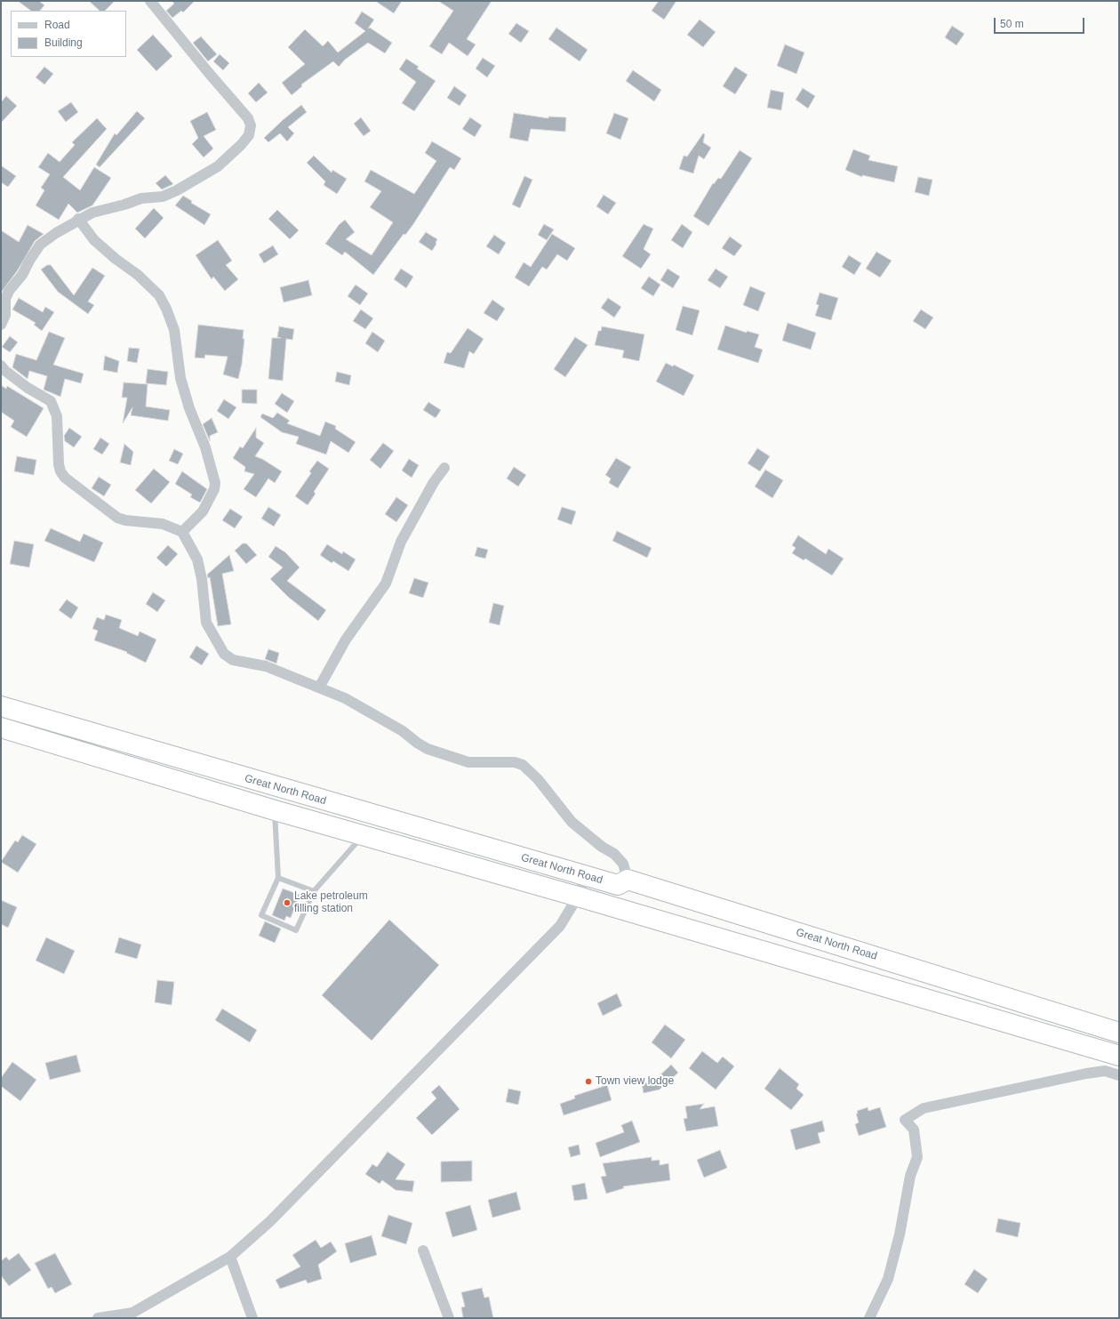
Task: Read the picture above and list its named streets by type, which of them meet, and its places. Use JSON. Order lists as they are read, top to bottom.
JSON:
{
  "streets": {
    "highway": ["Great North Road"]
  },
  "places": ["Lake petroleum filling station", "Town view lodge"],
  "legend": ["Road", "Building"],
  "scale_bar": "50 m"
}
